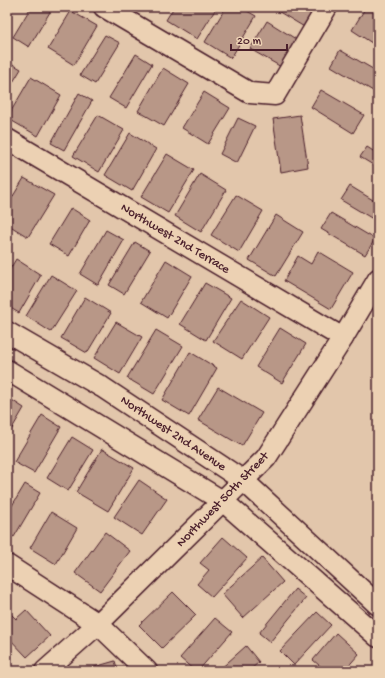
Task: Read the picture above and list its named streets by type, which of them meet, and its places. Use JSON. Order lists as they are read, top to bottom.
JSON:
{
  "streets": {
    "street": ["Northwest 2nd Terrace", "Northwest 2nd Avenue", "Northwest 50th Street"]
  },
  "crossings": [
    ["Northwest 2nd Terrace", "Northwest 50th Street"],
    ["Northwest 2nd Avenue", "Northwest 50th Street"]
  ],
  "scale_bar": "20 m"
}
